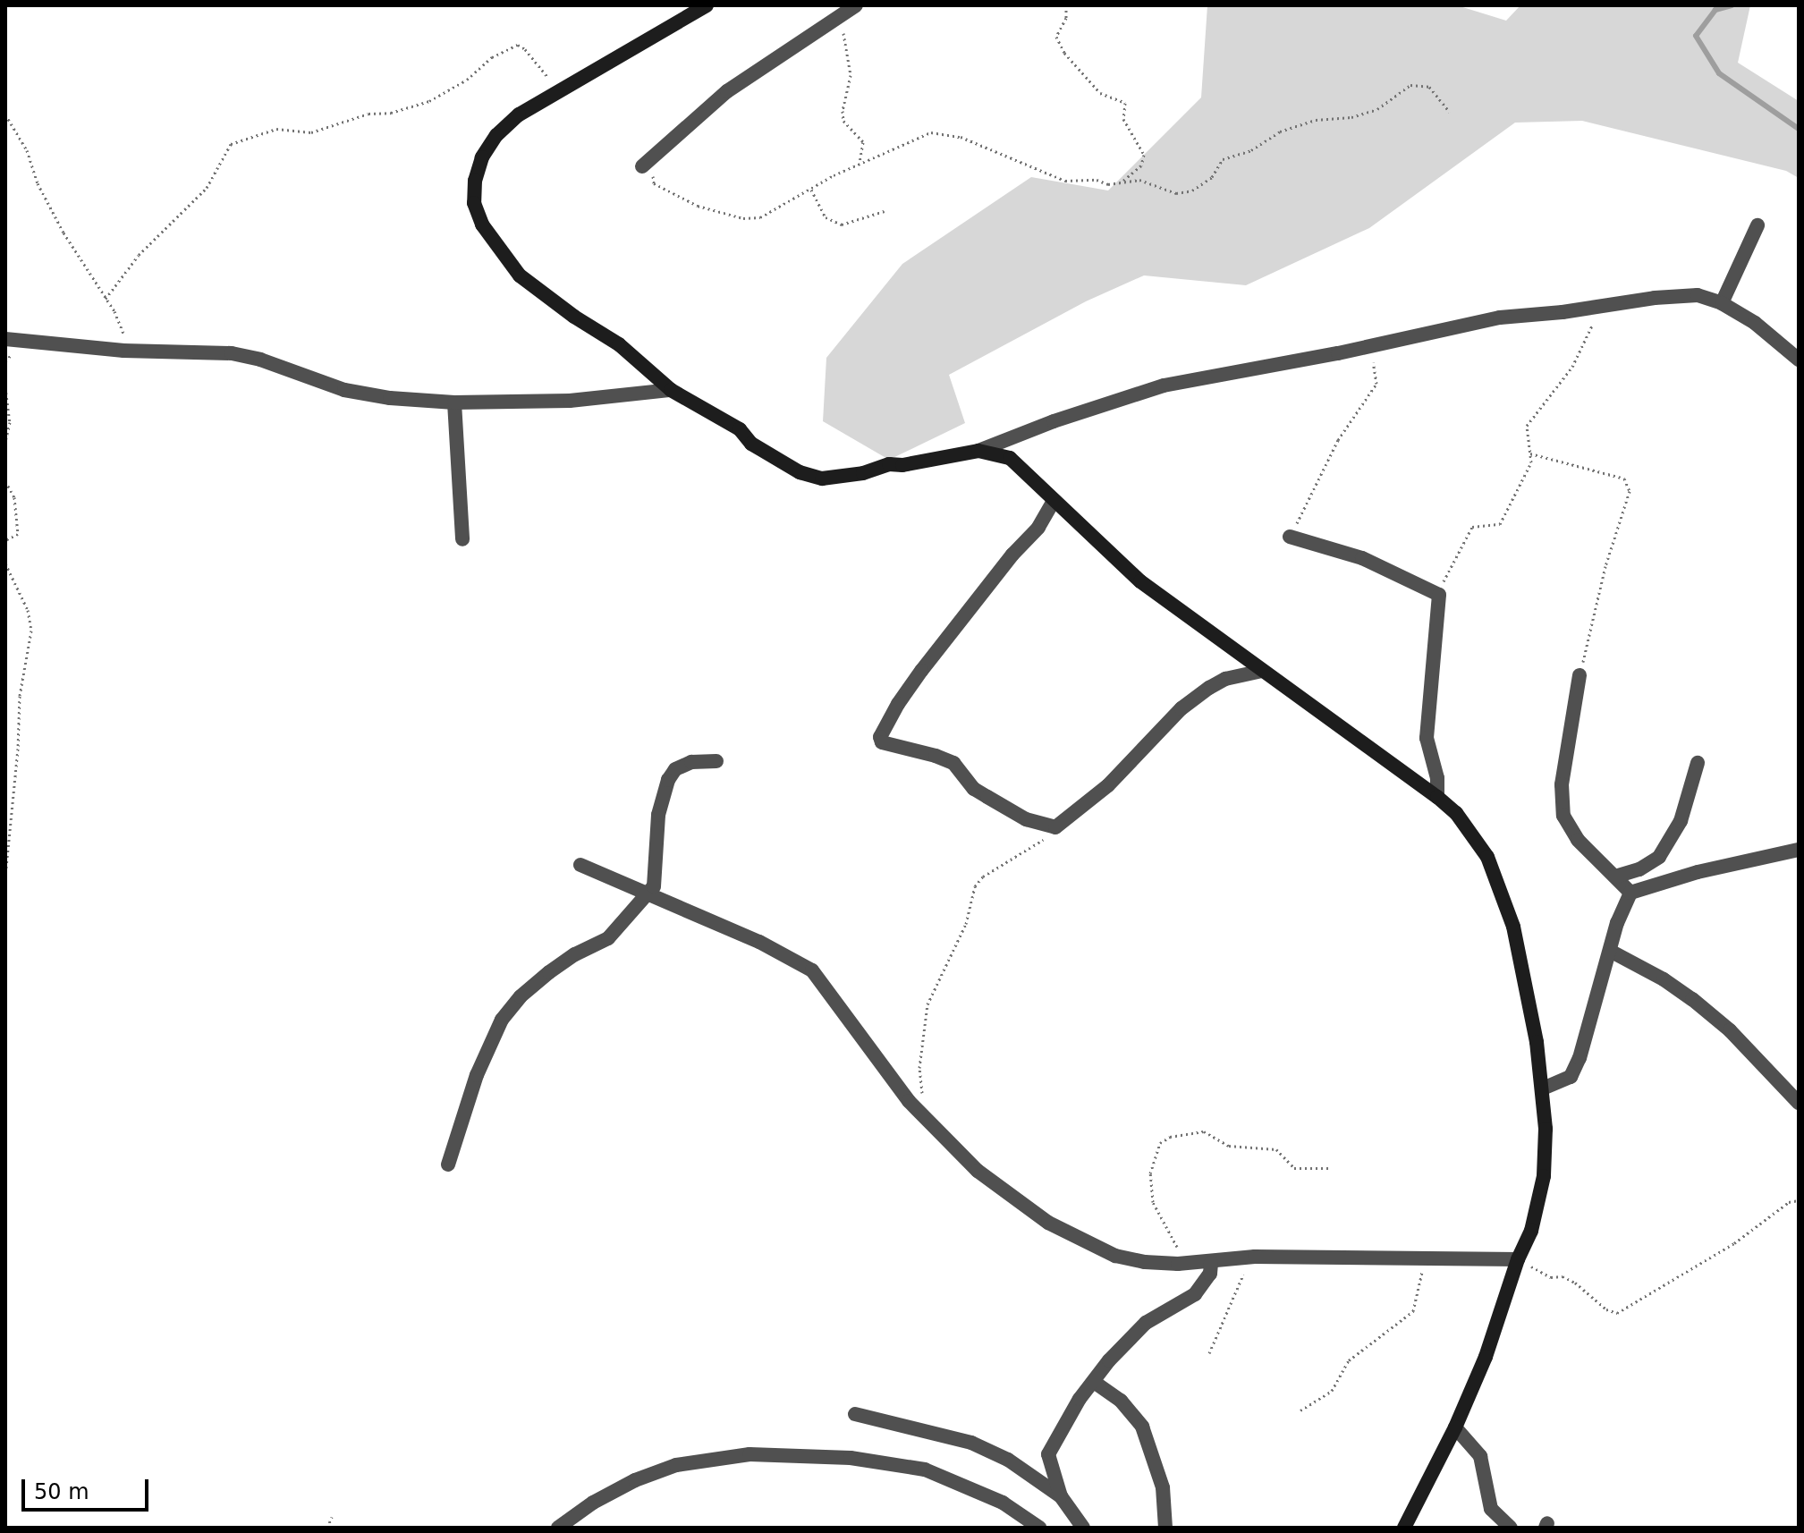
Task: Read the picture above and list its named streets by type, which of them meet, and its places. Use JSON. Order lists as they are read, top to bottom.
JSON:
{
  "scale_bar": "50 m"
}
